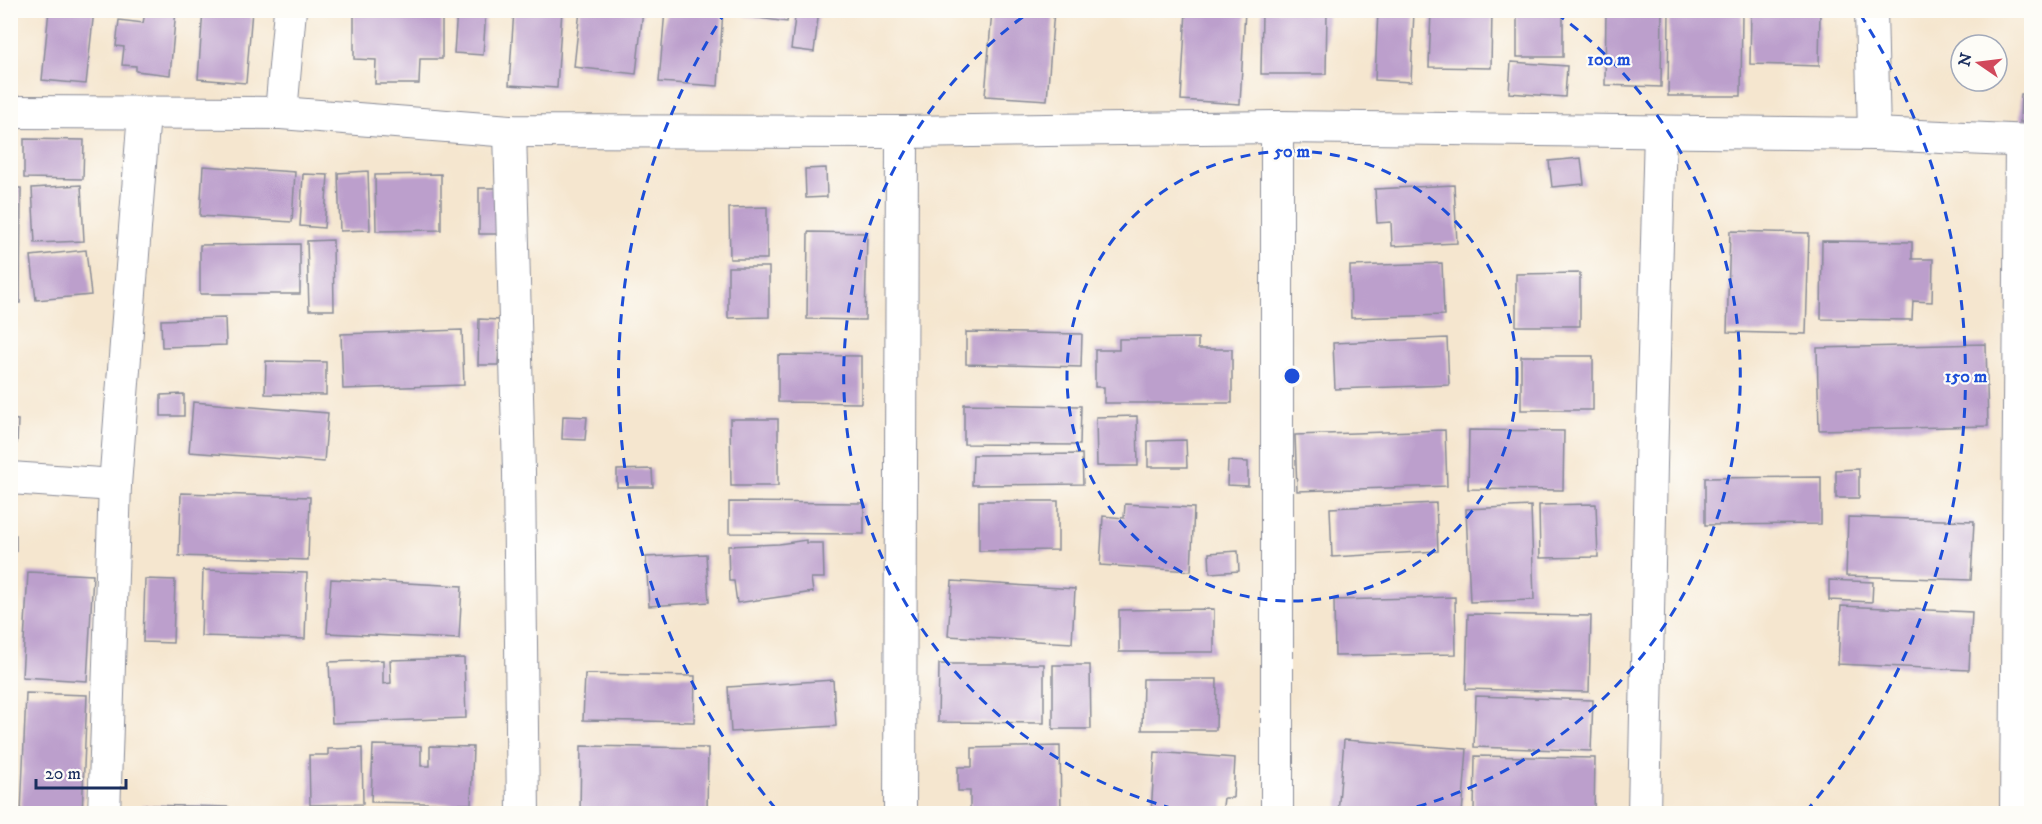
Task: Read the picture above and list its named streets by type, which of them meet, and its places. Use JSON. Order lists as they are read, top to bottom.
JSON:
{
  "scale_bar": "20 m",
  "north": "left",
  "rings": ["100 m", "50 m", "150 m"]
}
